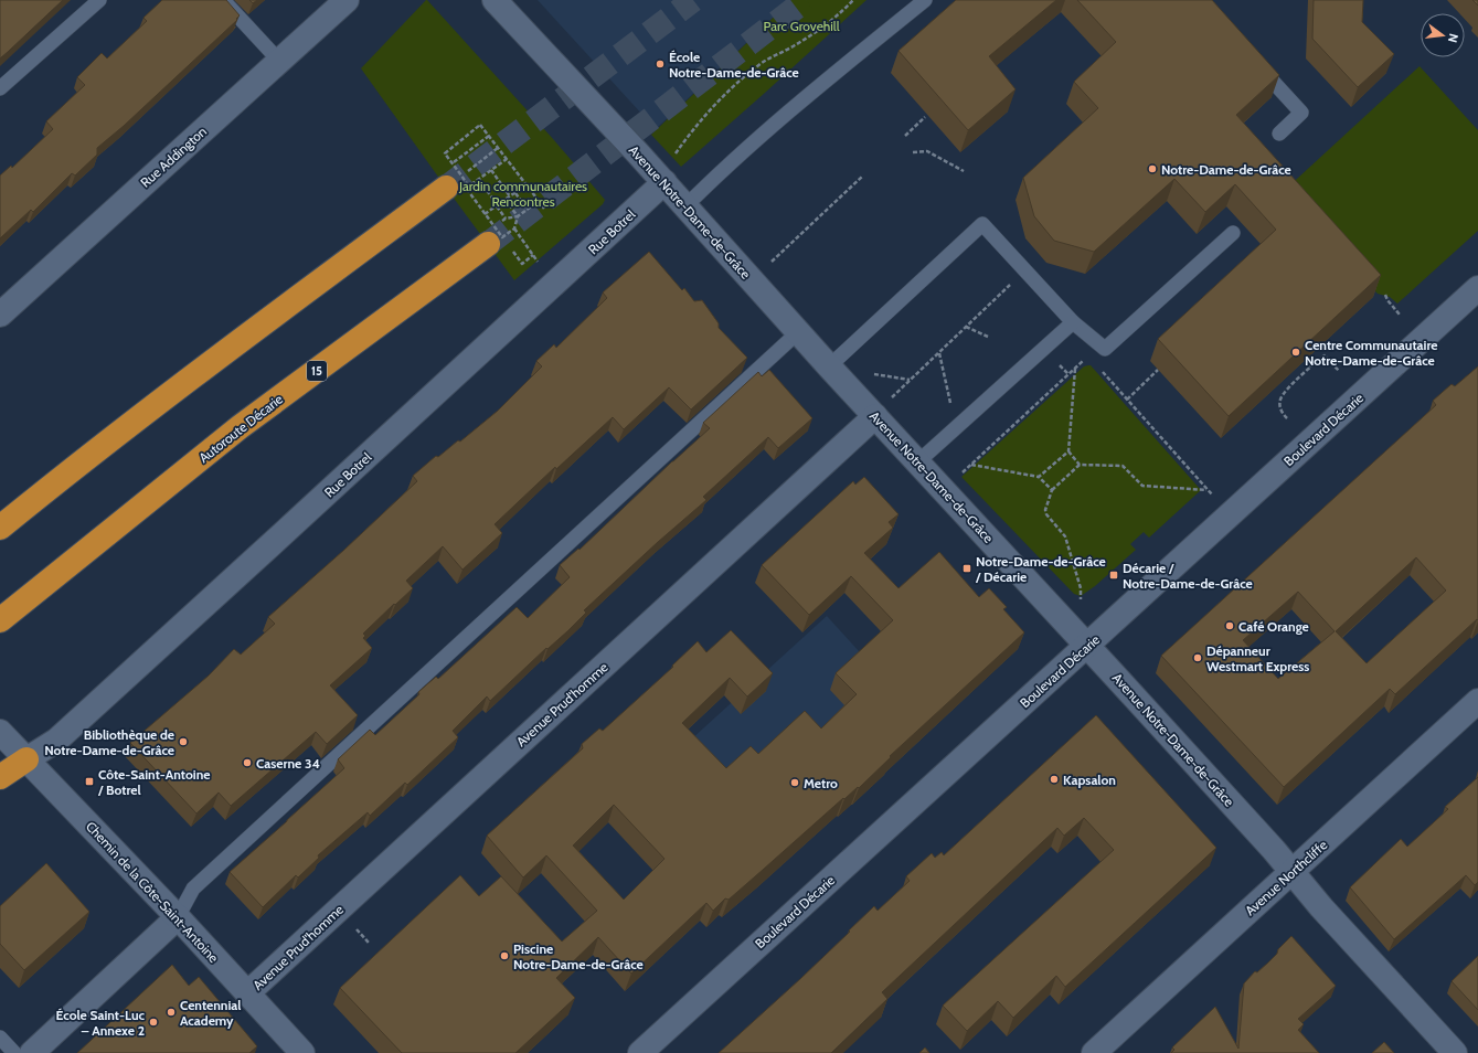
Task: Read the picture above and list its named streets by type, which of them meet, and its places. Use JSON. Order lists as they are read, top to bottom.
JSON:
{
  "streets": {
    "highway": ["15", "Autoroute Décarie"],
    "street": [
      "Rue Addington",
      "Avenue Notre-Dame-de-Grâce",
      "Rue Botrel",
      "Boulevard Décarie",
      "Avenue Prud'homme",
      "Avenue Northcliffe",
      "Chemin de la Côte-Saint-Antoine"
    ]
  },
  "crossings": [
    ["Avenue Notre-Dame-de-Grâce", "Rue Botrel"],
    ["Avenue Notre-Dame-de-Grâce", "Boulevard Décarie"],
    ["Avenue Notre-Dame-de-Grâce", "Avenue Prud'homme"],
    ["Avenue Notre-Dame-de-Grâce", "Avenue Northcliffe"],
    ["Rue Botrel", "Chemin de la Côte-Saint-Antoine"],
    ["Avenue Prud'homme", "Chemin de la Côte-Saint-Antoine"]
  ],
  "parks": ["Parc Grovehill", "Jardin communautaires Rencontres"],
  "places": {
    "other": [
      "École Notre-Dame-de-Grâce",
      "Notre-Dame-de-Grâce",
      "Centre Communautaire Notre-Dame-de-Grâce",
      "Café Orange",
      "Dépanneur Westmart Express",
      "Bibliothèque de Notre-Dame-de-Grâce",
      "Caserne 34",
      "Kapsalon",
      "Metro",
      "Piscine Notre-Dame-de-Grâce",
      "Centennial Academy",
      "École Saint-Luc – Annexe 2"
    ],
    "transit": ["Notre-Dame-de-Grâce / Décarie", "Décarie / Notre-Dame-de-Grâce", "Côte-Saint-Antoine / Botrel"]
  },
  "north": "right"
}
